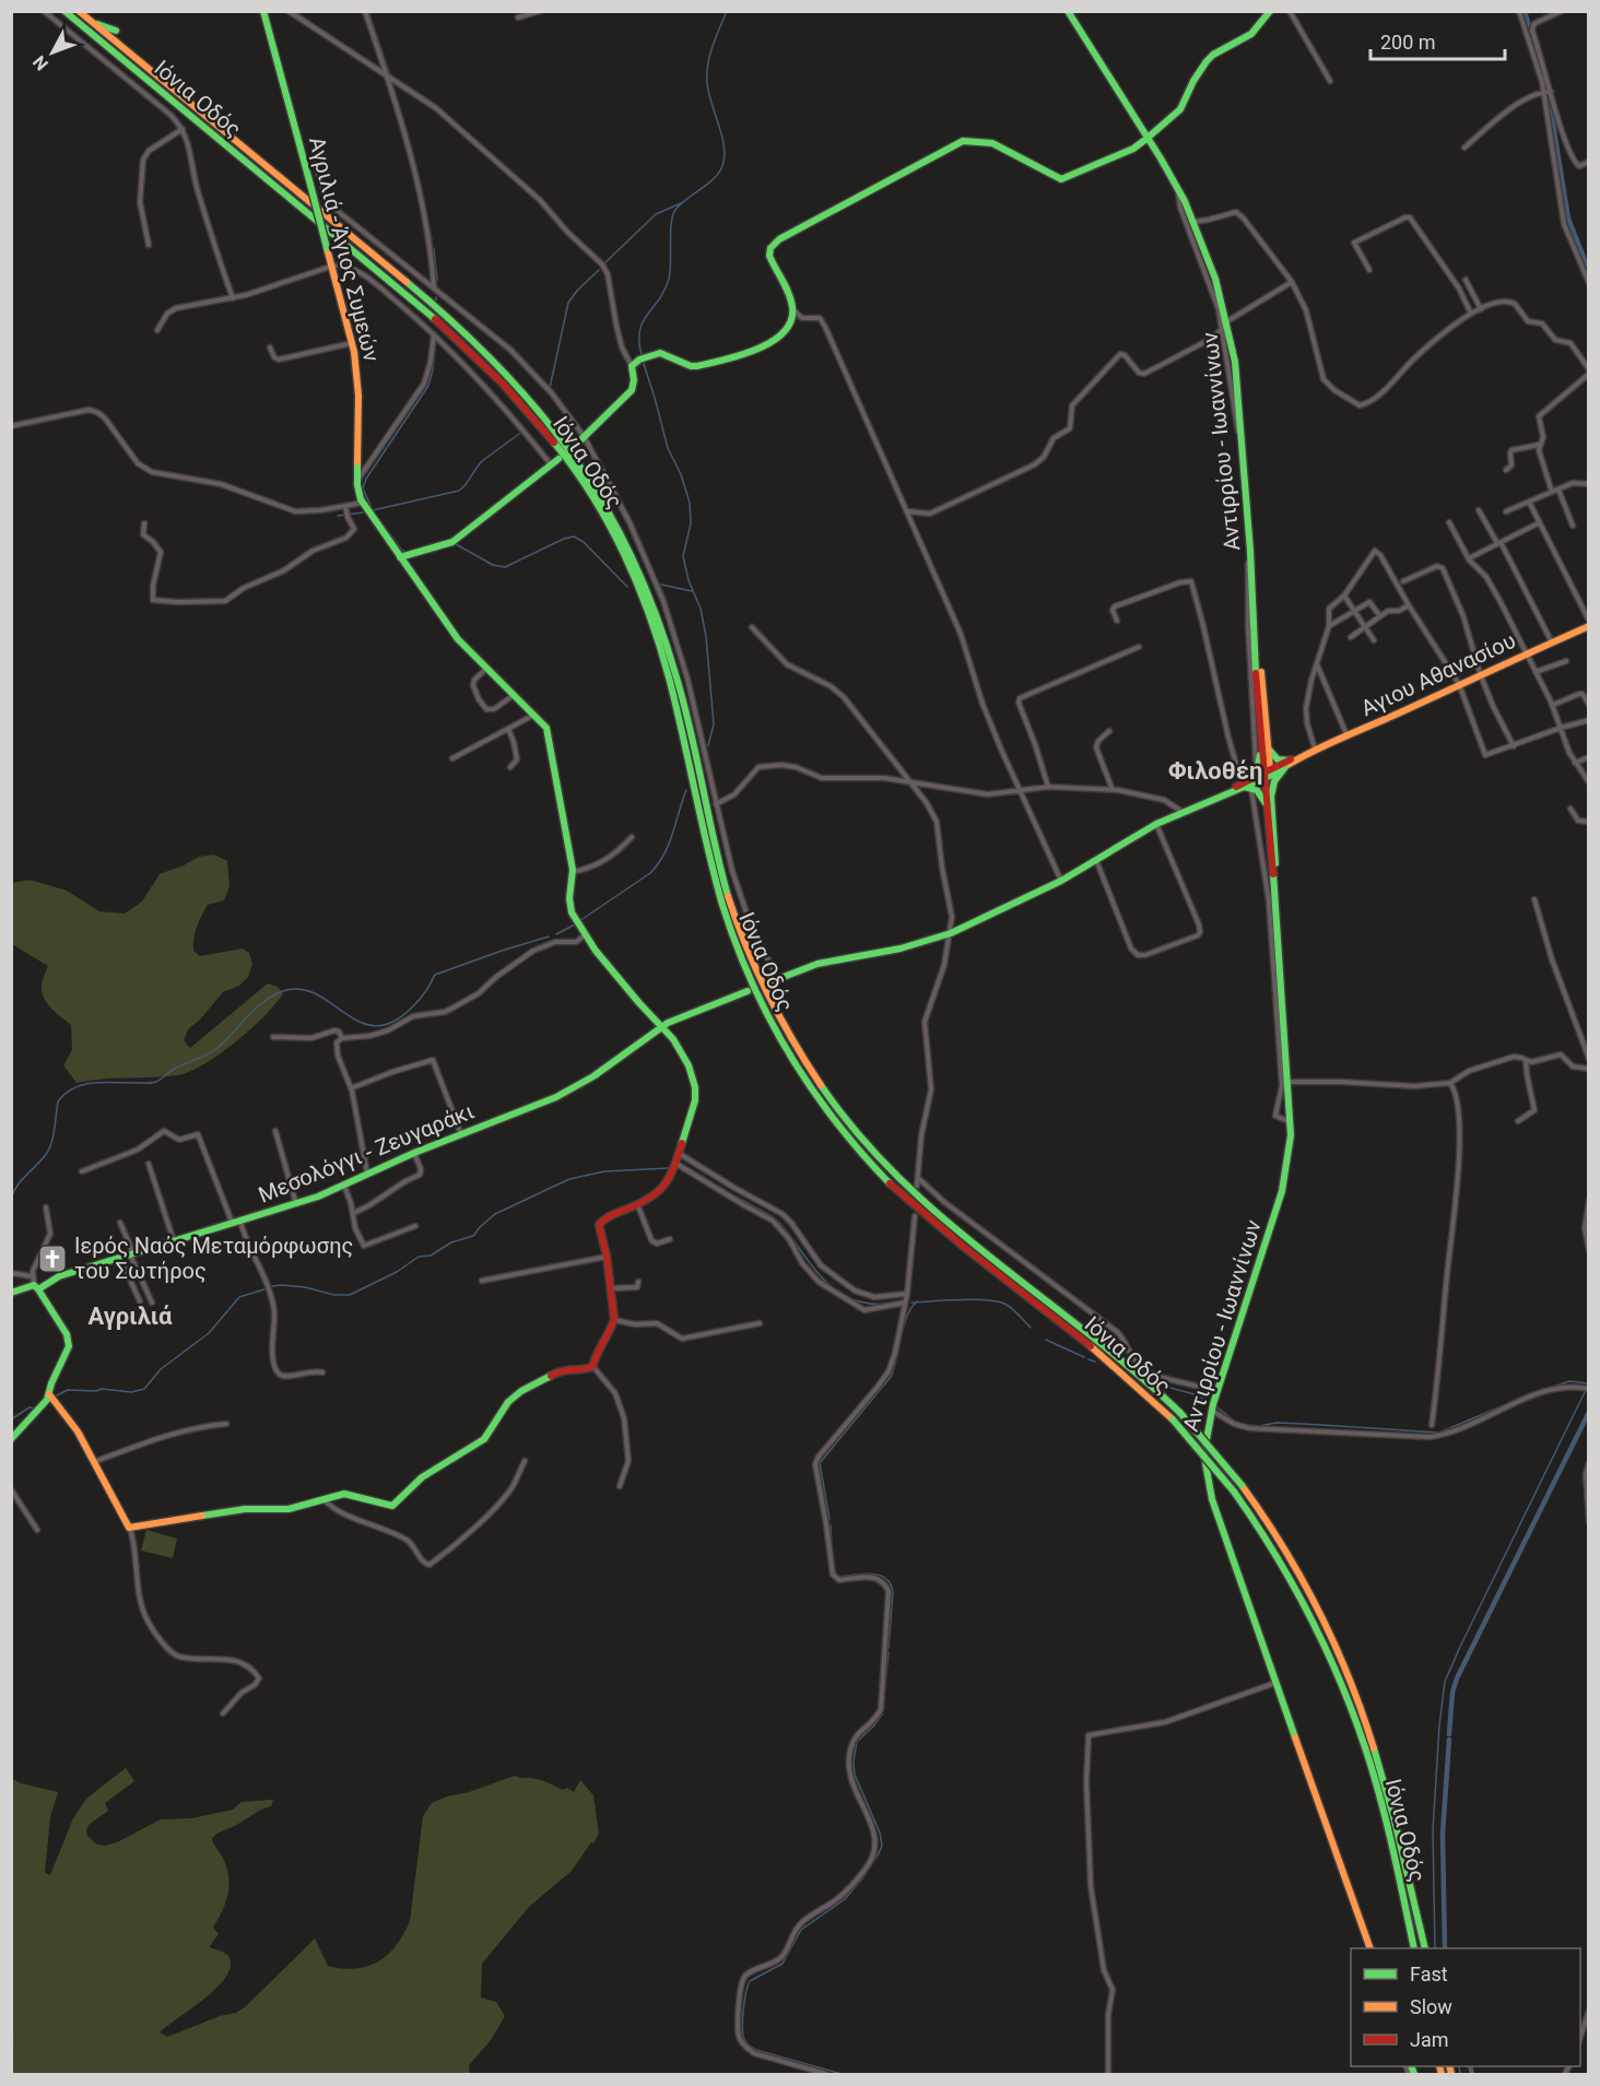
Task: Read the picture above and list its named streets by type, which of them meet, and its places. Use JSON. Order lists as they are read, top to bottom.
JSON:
{
  "streets": {
    "main road": [
      "Ιόνια Οδός",
      "Αγριλιά - Άγιος Συμεών",
      "Αντιρρίου - Ιωαννίνων",
      "Αγιου Αθανασίου",
      "Μεσολόγγι - Ζευγαράκι"
    ]
  },
  "crossings": [
    ["Αγριλιά - Άγιος Συμεών", "Μεσολόγγι - Ζευγαράκι"],
    ["Αντιρρίου - Ιωαννίνων", "Αγιου Αθανασίου"]
  ],
  "districts": ["Φιλοθέη", "Αγριλιά"],
  "places": {
    "church": ["Ιερός Ναός Μεταμόρφωσης του Σωτήρος"]
  },
  "legend": ["Fast", "Slow", "Jam"],
  "scale_bar": "200 m",
  "north": "bottom left"
}
